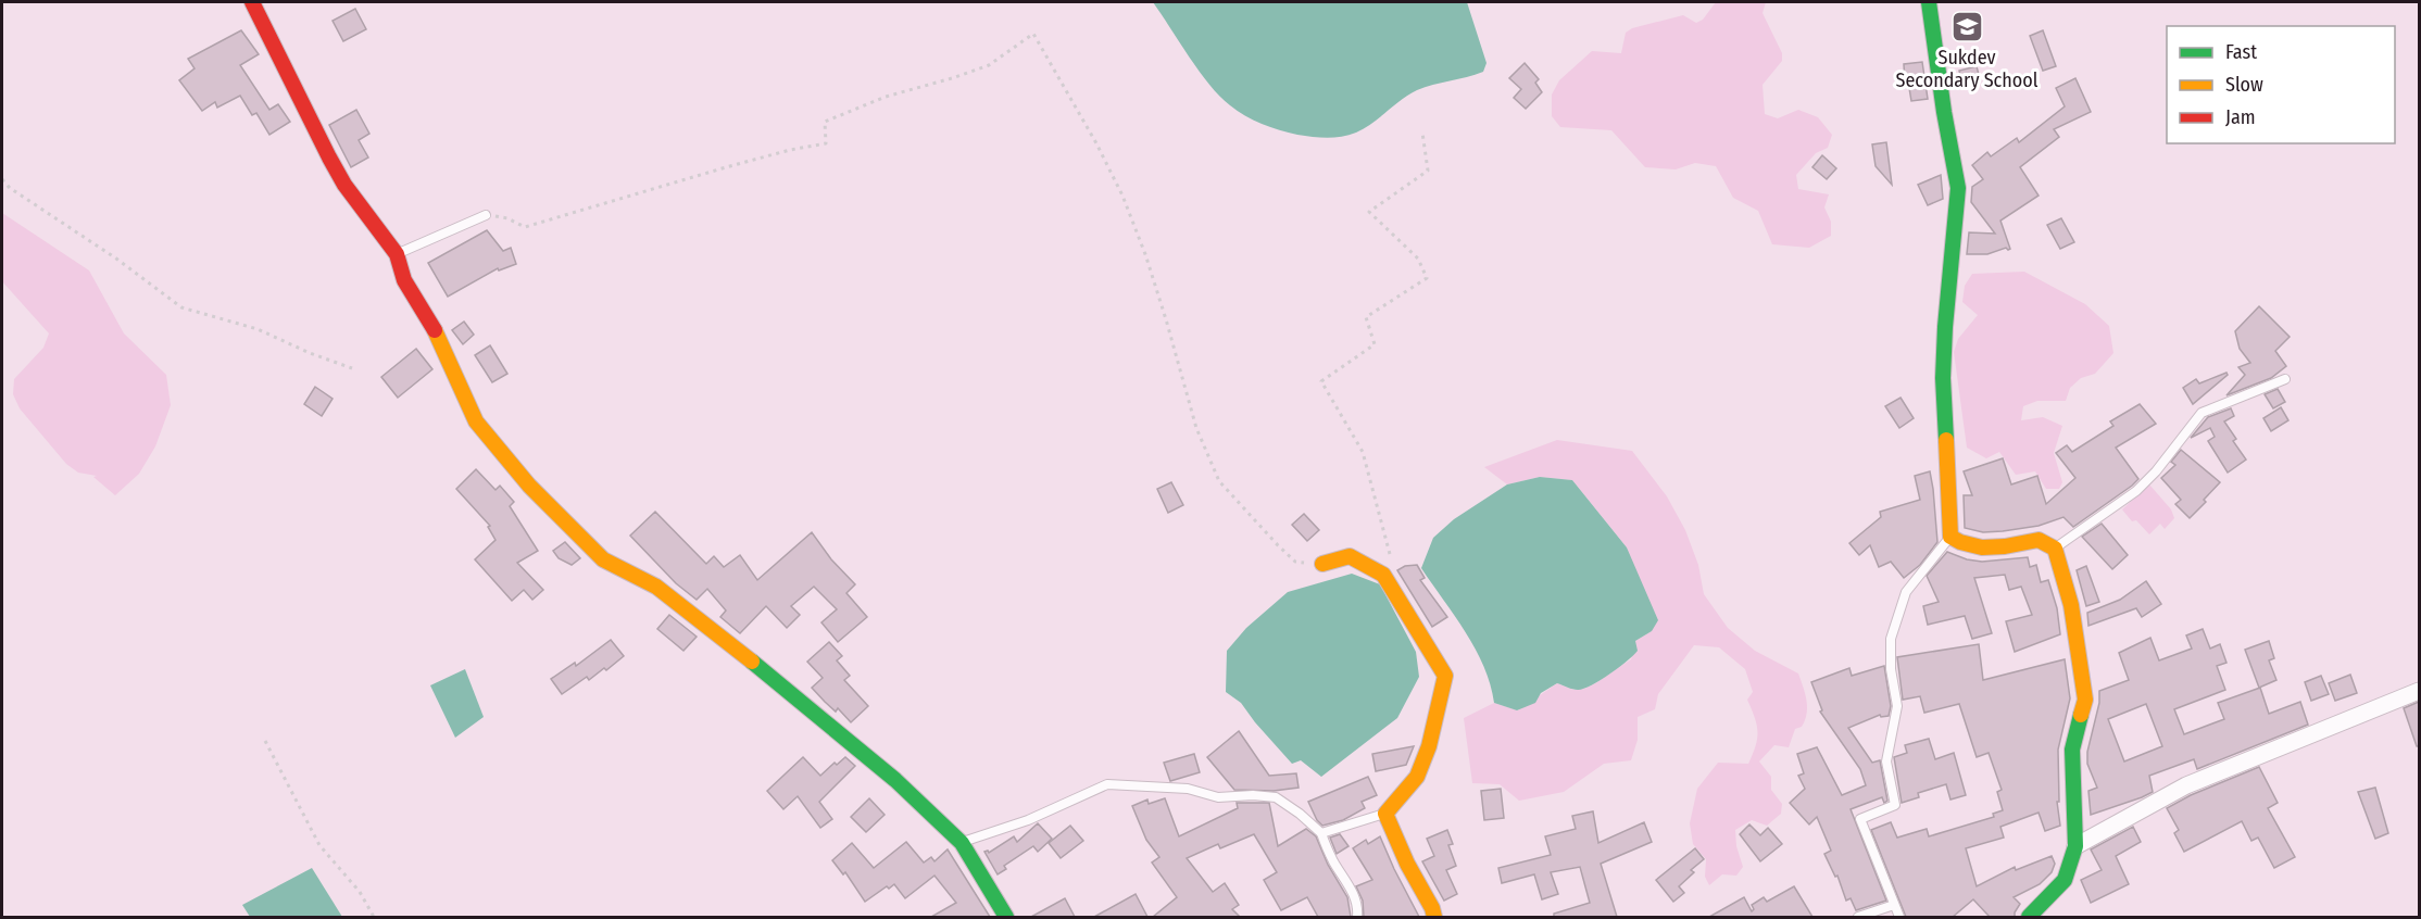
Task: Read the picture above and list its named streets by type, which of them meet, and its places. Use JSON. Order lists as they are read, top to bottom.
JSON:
{
  "places": {
    "school or university": ["Sukdev Secondary School"]
  },
  "legend": ["Fast", "Slow", "Jam"]
}
